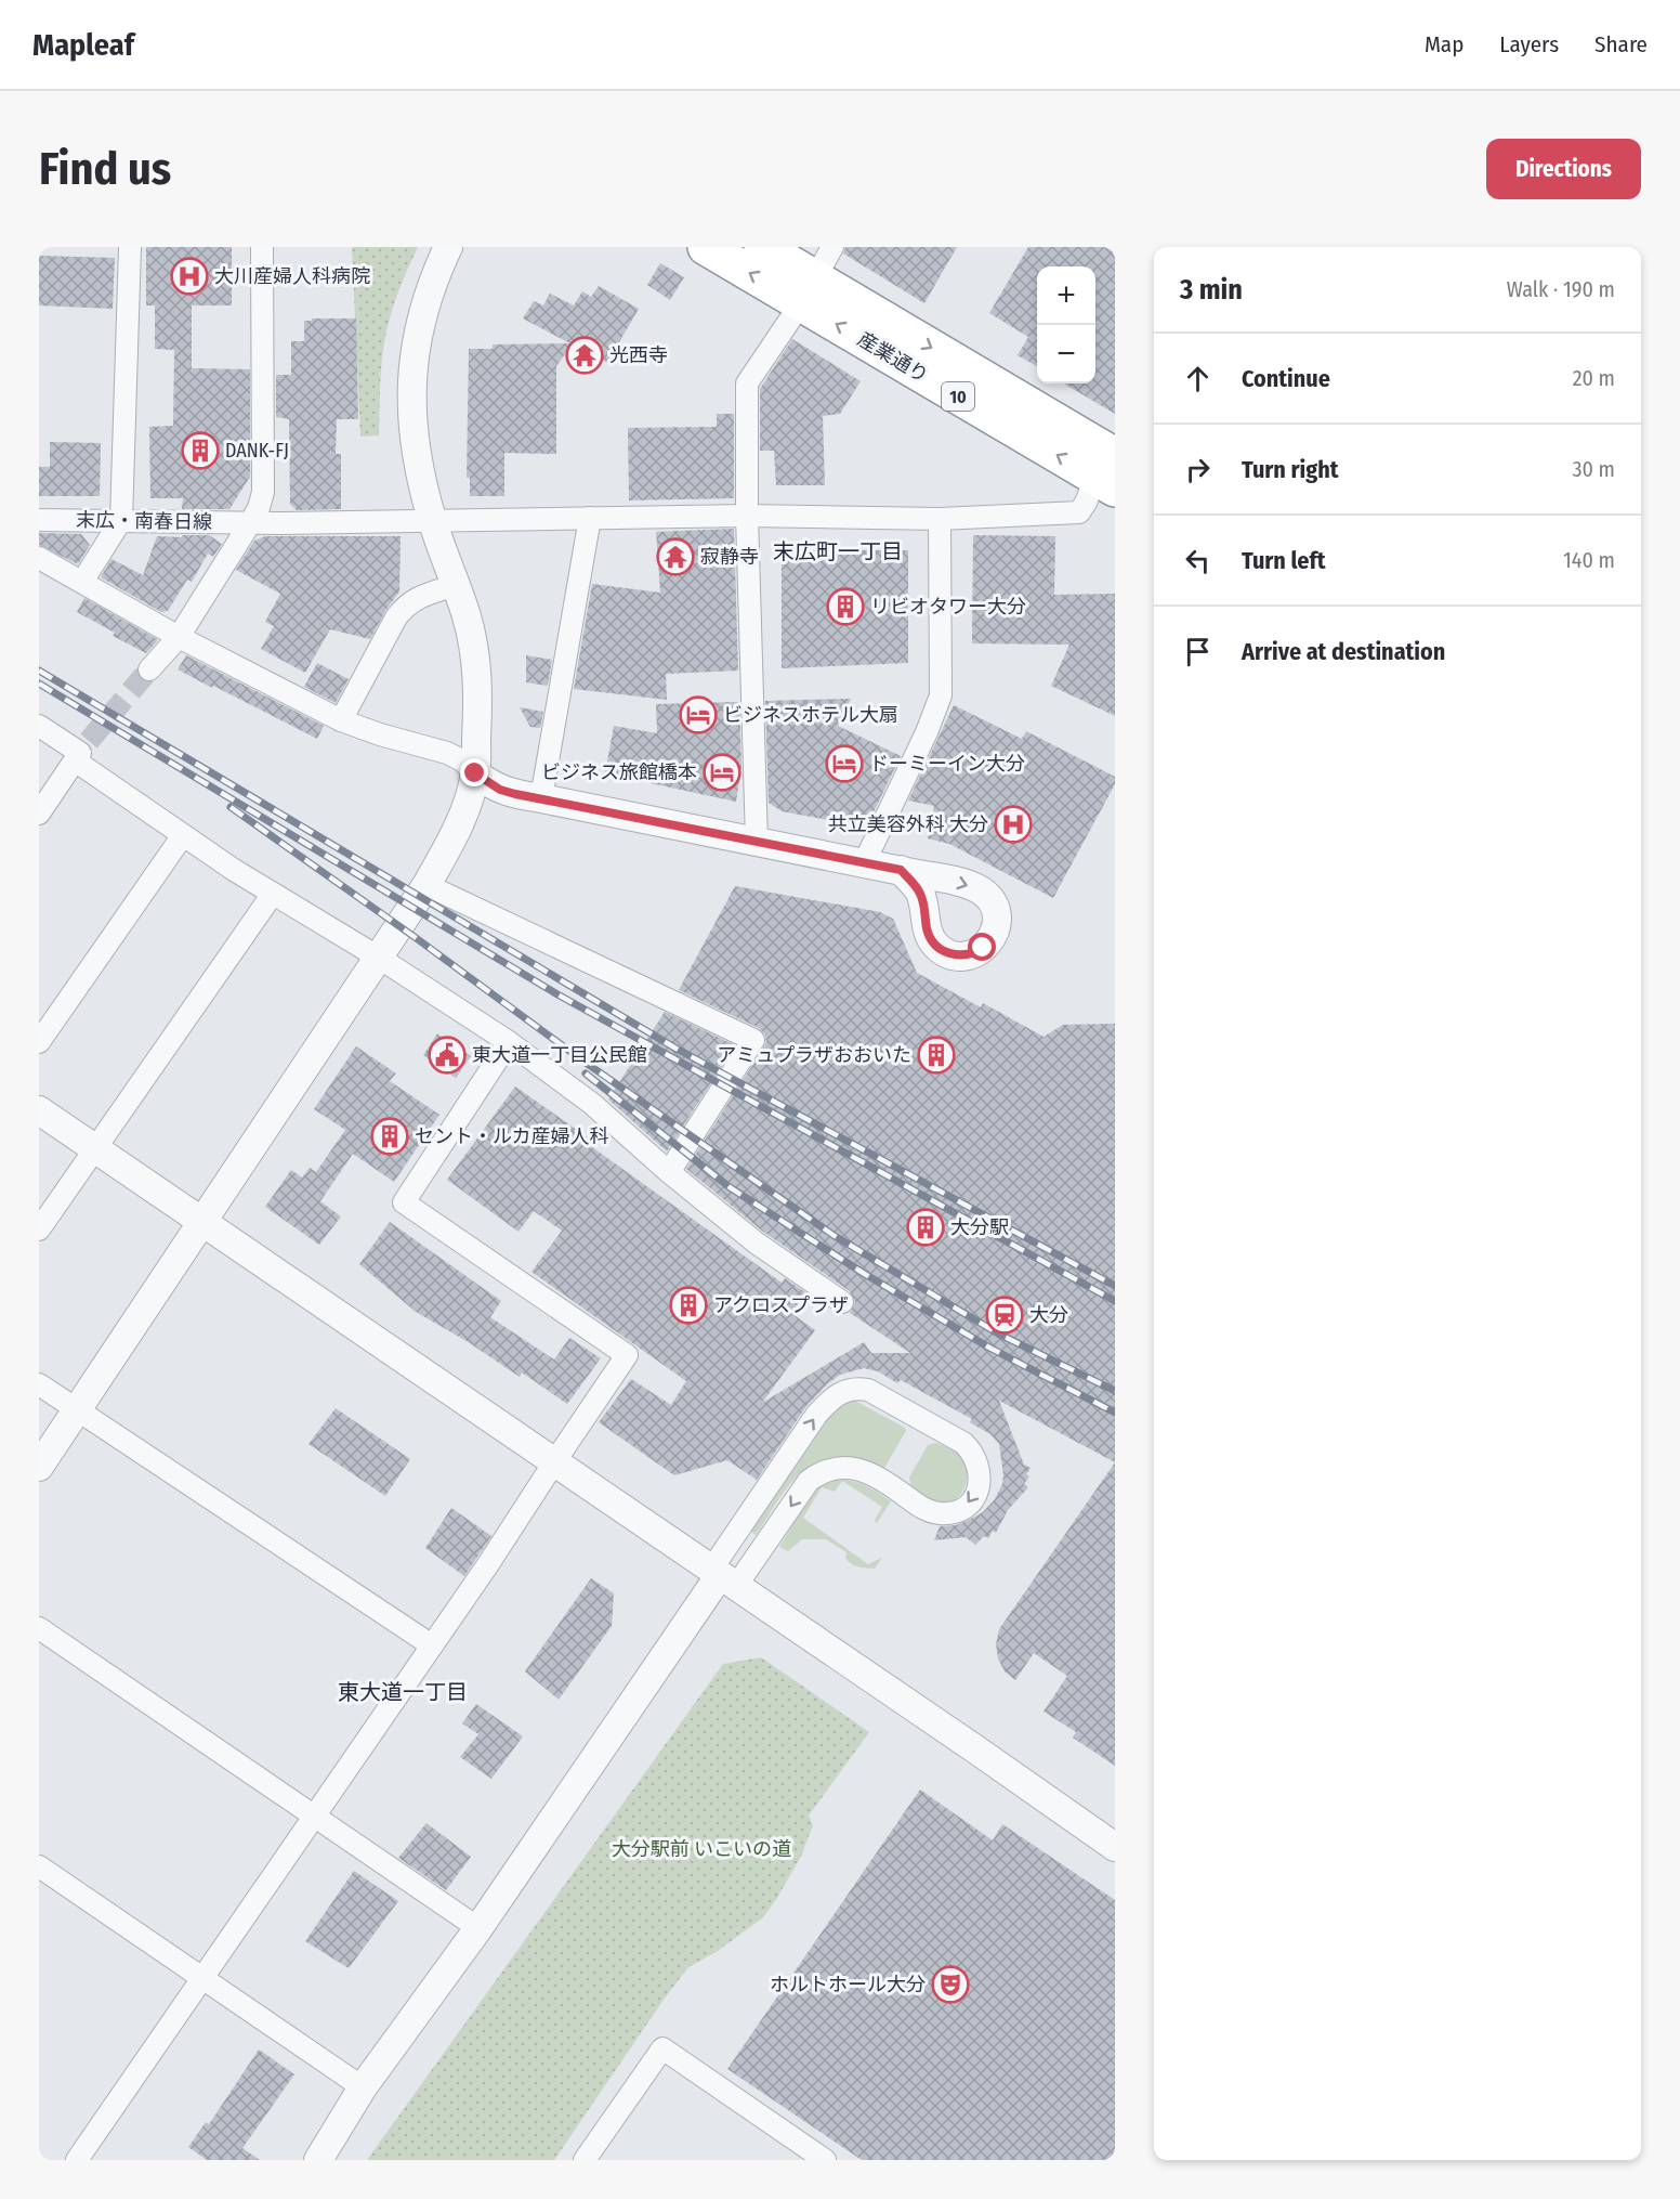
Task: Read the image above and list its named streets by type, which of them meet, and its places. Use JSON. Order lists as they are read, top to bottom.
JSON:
{
  "streets": {
    "highway": ["産業通り", "10"],
    "street": ["末広・南春日線"]
  },
  "crossings": [
    ["産業通り", "末広・南春日線"]
  ],
  "districts": ["末広町一丁目", "東大道一丁目"],
  "parks": ["大分駅前 いこいの道"],
  "places": {
    "hospital": ["大川産婦人科病院", "共立美容外科 大分"],
    "temple": ["光西寺", "寂静寺"],
    "building": [
      "DANK-FJ",
      "リビオタワー大分",
      "アミュプラザおおいた",
      "セント・ルカ産婦人科",
      "大分駅",
      "アクロスプラザ"
    ],
    "hotel": ["ビジネスホテル大扇", "ドーミーイン大分", "ビジネス旅館橋本"],
    "public building": ["東大道一丁目公民館"],
    "station": ["大分"],
    "theatre": ["ホルトホール大分"]
  },
  "page": {
    "header": "Mapleaf",
    "nav": ["Map", "Layers", "Share"],
    "buttons": "Directions",
    "title": "Find us",
    "heading": ["3 min", "Walk · 190 m"],
    "map_buttons": ["+", "−"],
    "list": [
      ["Continue", "20 m"],
      ["Turn right", "30 m"],
      ["Turn left", "140 m"],
      "Arrive at destination"
    ]
  }
}
